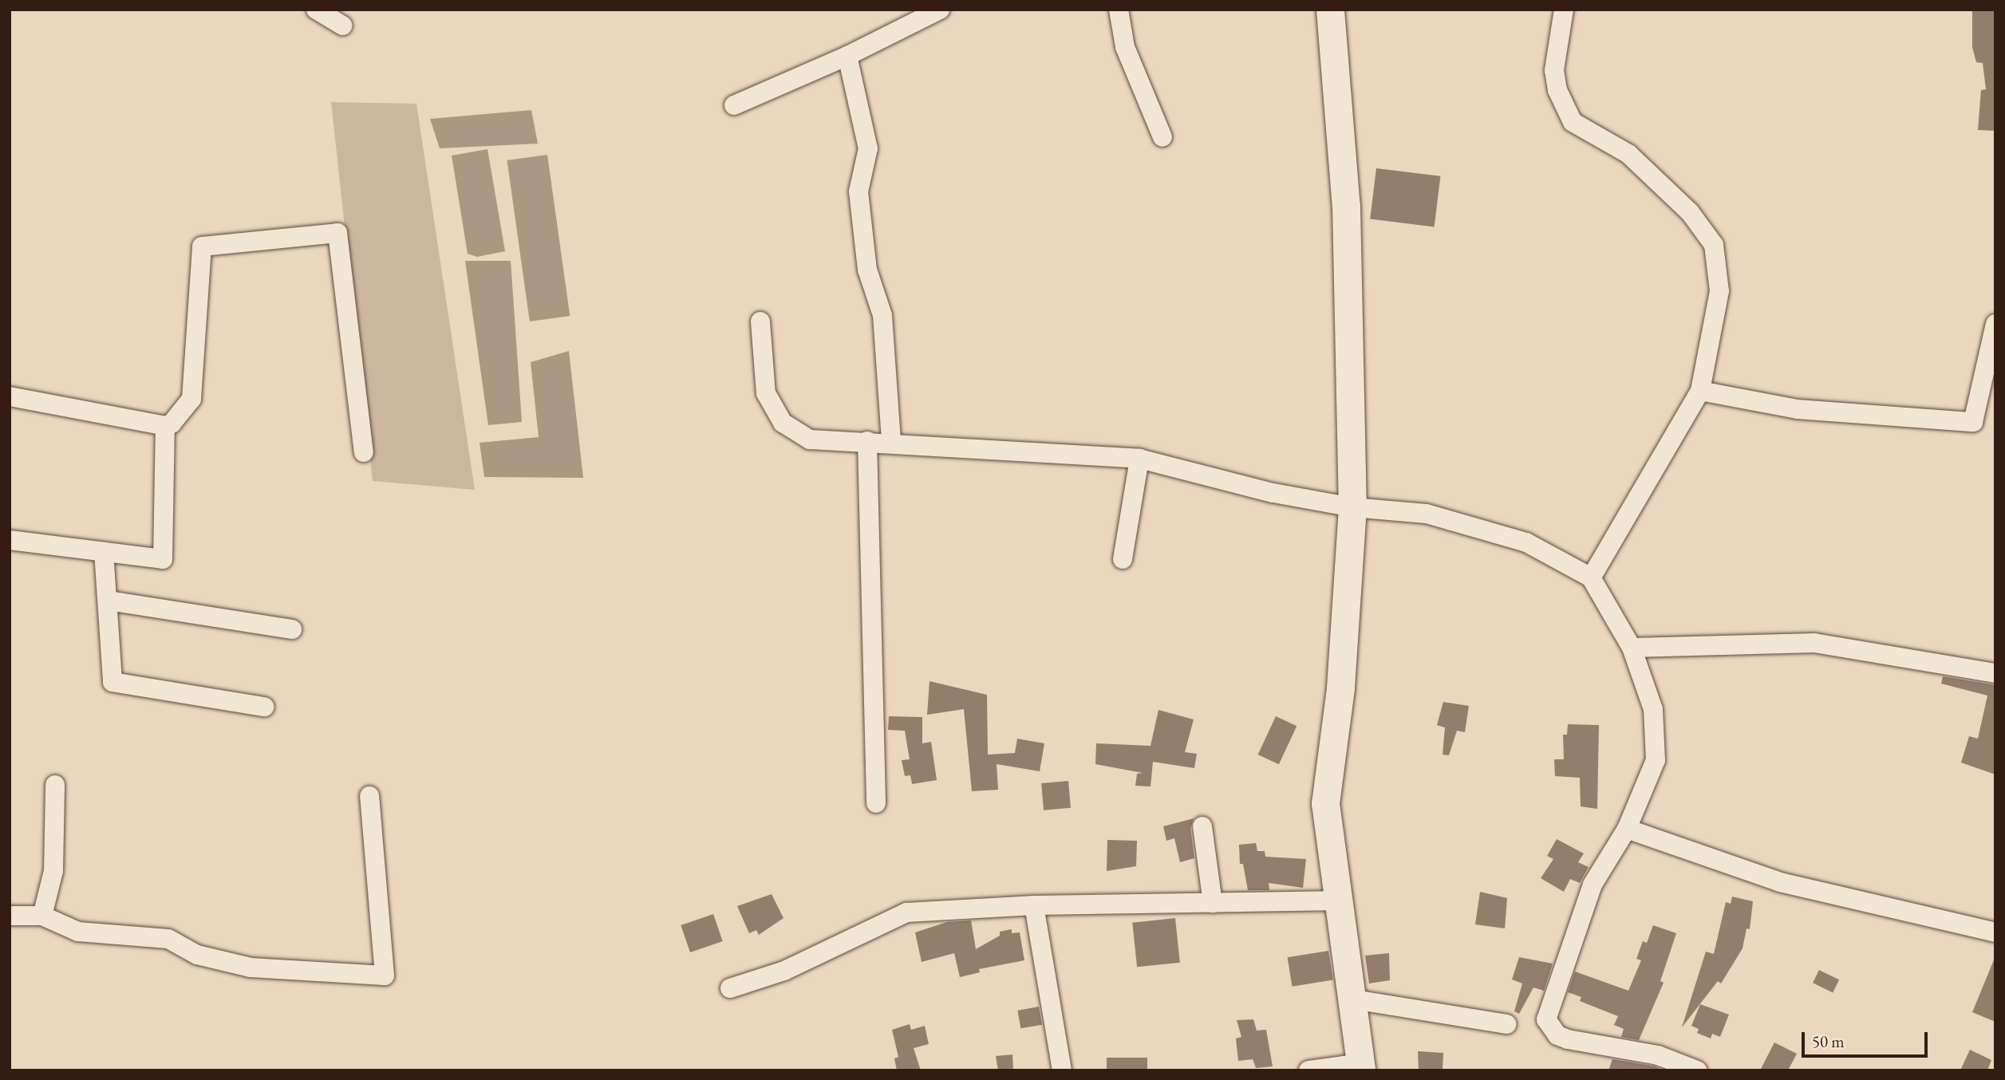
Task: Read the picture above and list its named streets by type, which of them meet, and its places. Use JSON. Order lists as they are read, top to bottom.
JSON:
{
  "scale_bar": "50 m"
}
